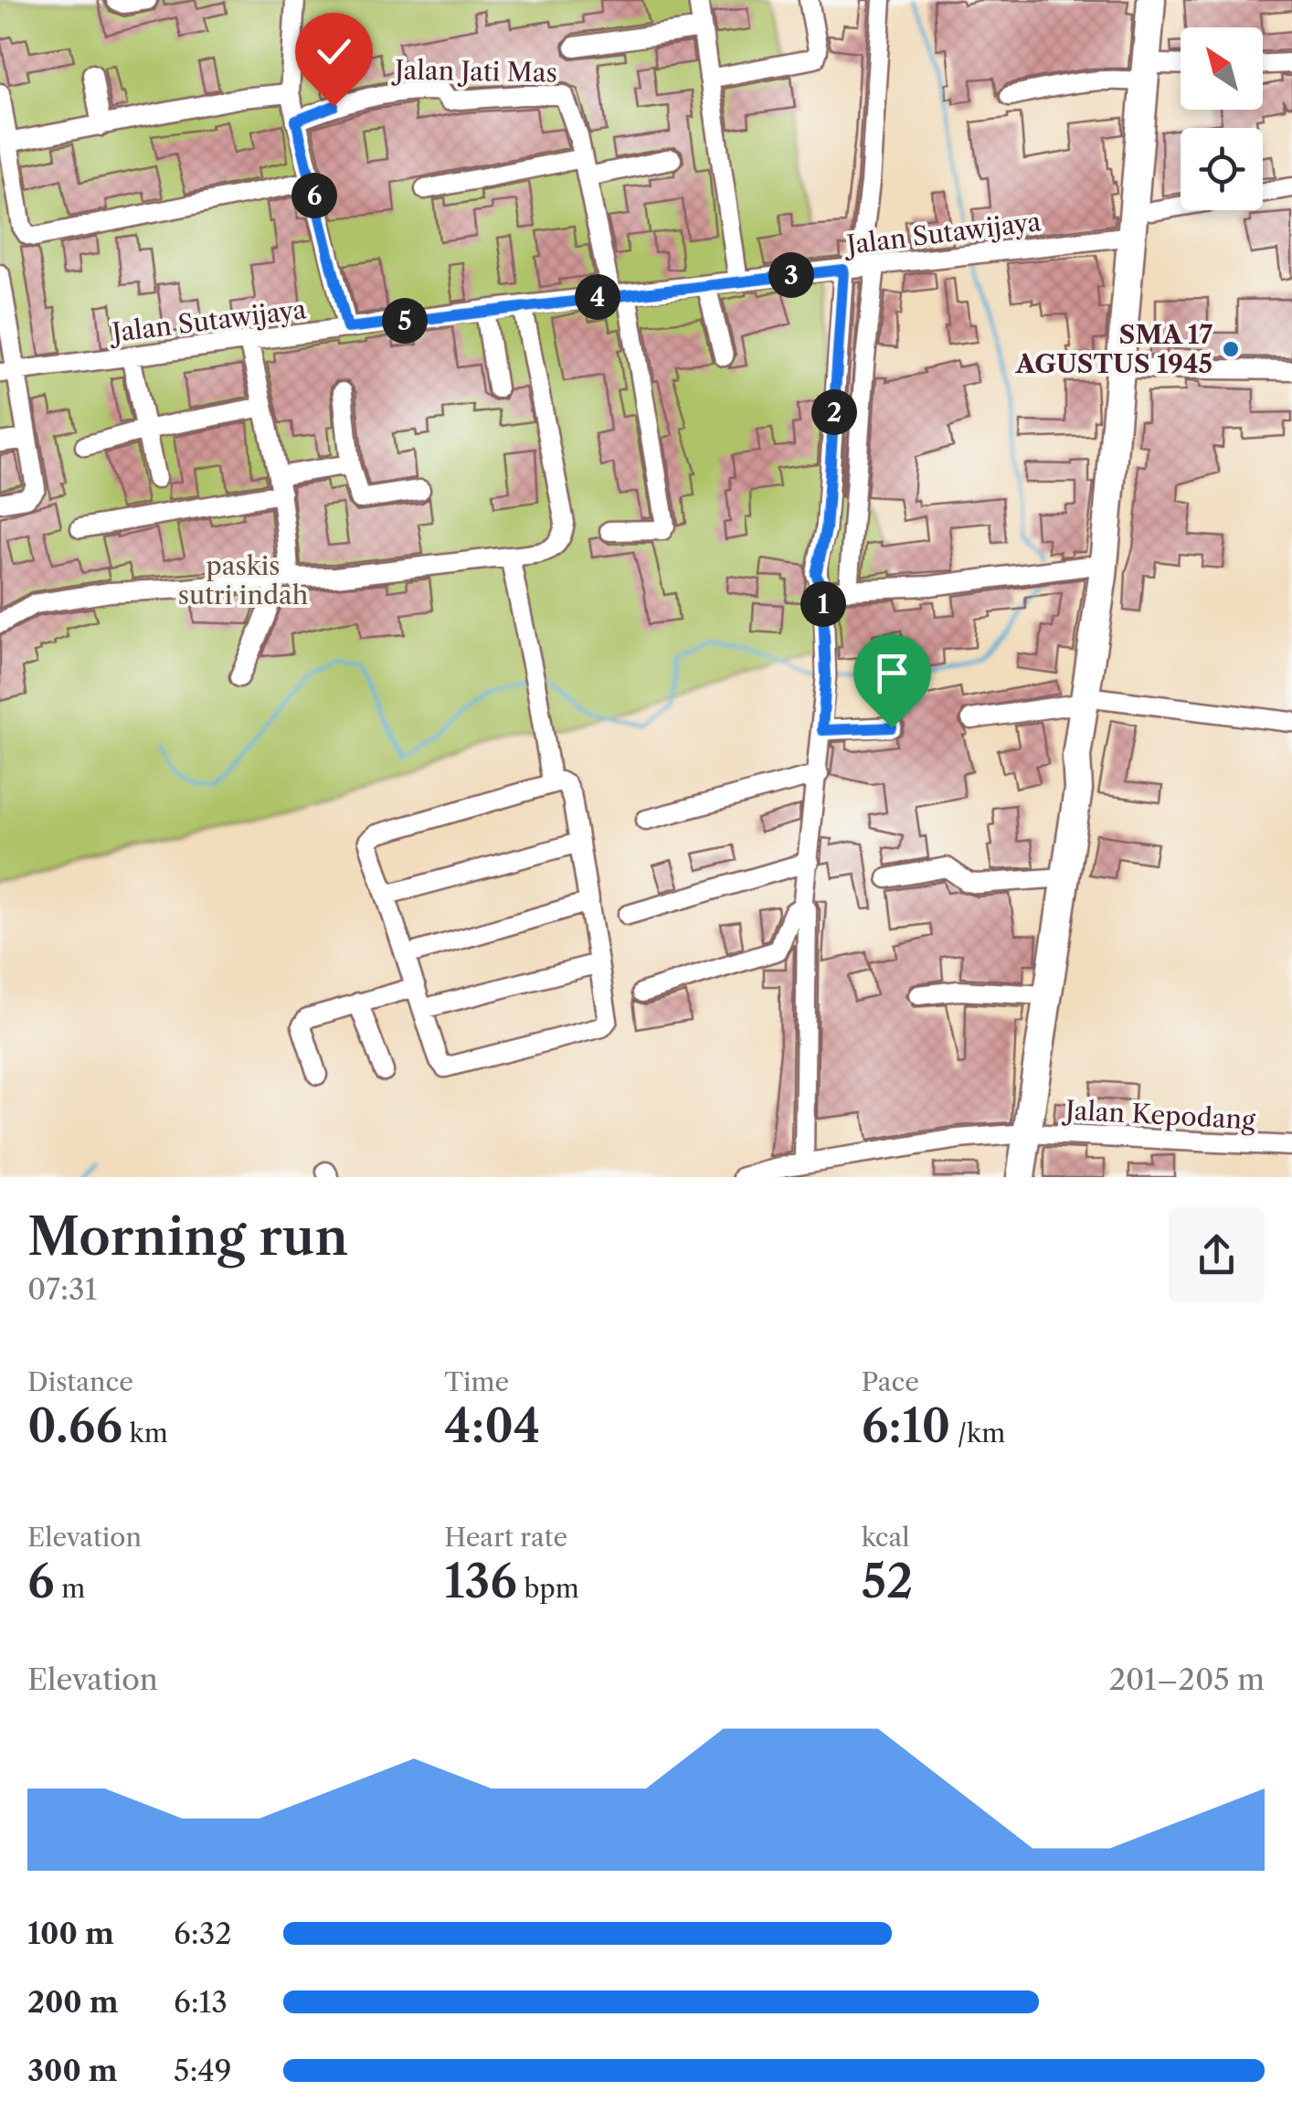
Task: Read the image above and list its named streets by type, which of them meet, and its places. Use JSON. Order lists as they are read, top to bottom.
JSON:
{
  "streets": {
    "street": ["Jalan Jati Mas", "Jalan Sutawijaya", "Jalan Kepodang"]
  },
  "crossings": [
    ["Jalan Jati Mas", "Jalan Sutawijaya"]
  ],
  "parks": ["paskis sutri indah"],
  "places": ["SMA 17 AGUSTUS 1945"],
  "north": "top left",
  "page": {
    "pins": [
      "6",
      "3",
      "4",
      "5",
      "2",
      "1"
    ],
    "heading": ["Morning run", "07:31"],
    "stats": [
      ["Distance", "0.66 km"],
      ["Time", "4:04"],
      ["Pace", "6:10 /km"],
      ["Elevation", "6 m"],
      ["Heart rate", "136 bpm"],
      ["kcal", "52"]
    ],
    "chart": ["Elevation", "201–205 m"],
    "list": [
      {
        "name": "100 m",
        "note": "6:32"
      },
      {
        "name": "200 m",
        "note": "6:13"
      },
      {
        "name": "300 m",
        "note": "5:49"
      }
    ]
  }
}
